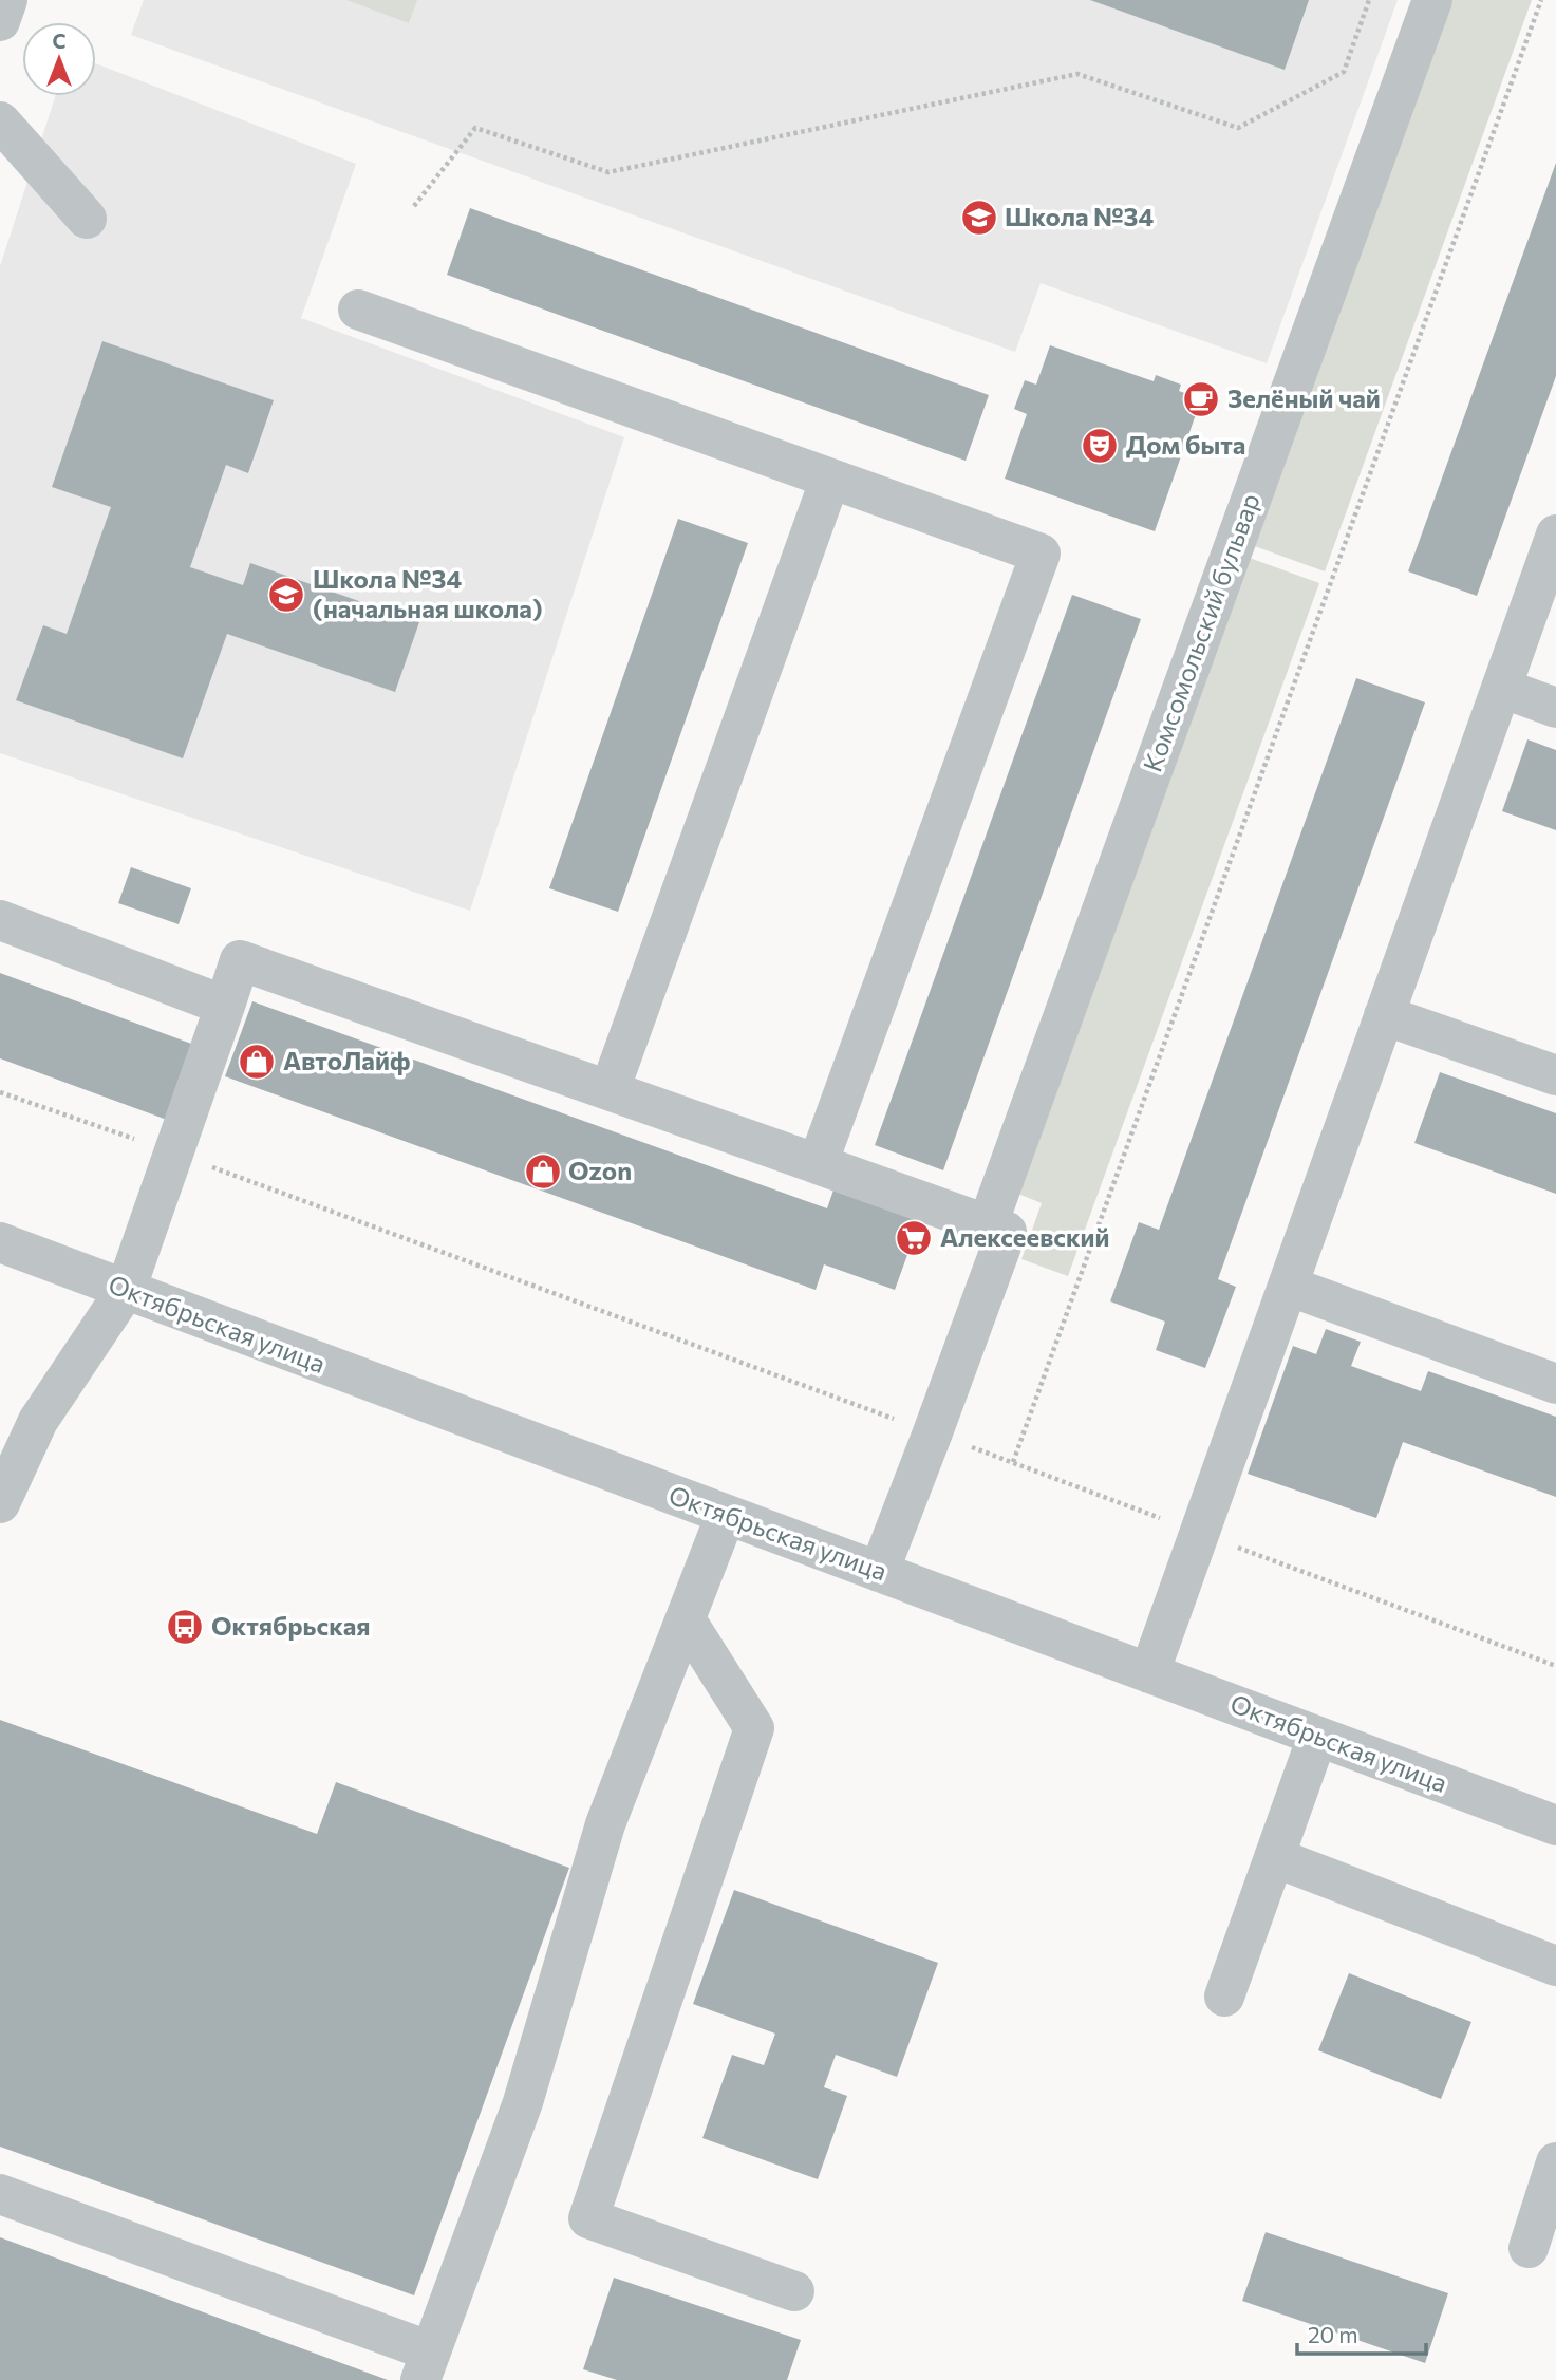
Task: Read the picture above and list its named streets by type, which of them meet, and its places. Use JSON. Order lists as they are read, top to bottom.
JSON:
{
  "streets": {
    "street": ["Комсомольский бульвар", "Октябрьская улица"]
  },
  "places": {
    "school or university": ["Школа №34", "Школа №34 (начальная школа)"],
    "cafe": ["Зелёный чай"],
    "theatre": ["Дом быта"],
    "shop": ["АвтоЛайф", "Ozon"],
    "supermarket": ["Алексеевский"],
    "bus stop": ["Октябрьская"]
  },
  "scale_bar": "20 m",
  "north": "top"
}
